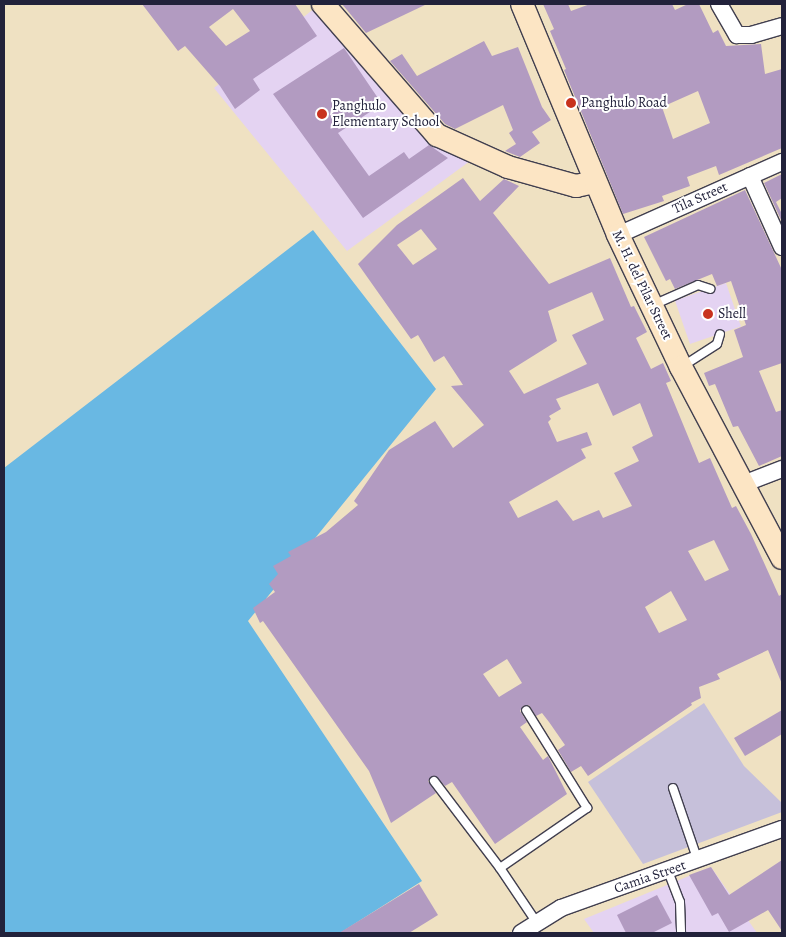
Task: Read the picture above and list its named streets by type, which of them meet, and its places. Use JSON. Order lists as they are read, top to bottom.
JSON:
{
  "streets": {
    "main road": ["M. H. del Pilar Street"],
    "street": ["Tila Street", "Camia Street"]
  },
  "crossings": [
    ["Tila Street", "M. H. del Pilar Street"]
  ],
  "places": ["Panghulo Road", "Panghulo Elementary School", "Shell"]
}
